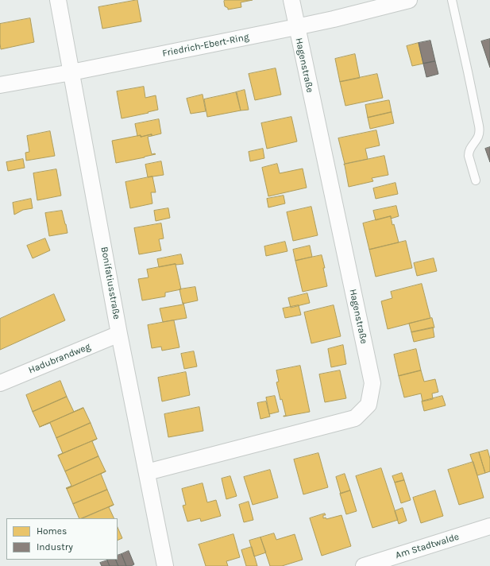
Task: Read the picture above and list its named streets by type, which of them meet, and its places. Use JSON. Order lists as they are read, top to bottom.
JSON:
{
  "streets": {
    "street": [
      "Friedrich-Ebert-Ring",
      "Hagenstraße",
      "Bonifatiusstraße",
      "Hadubrandweg",
      "Am Stadtwalde"
    ]
  },
  "crossings": [
    ["Friedrich-Ebert-Ring", "Hagenstraße"],
    ["Friedrich-Ebert-Ring", "Bonifatiusstraße"],
    ["Hagenstraße", "Bonifatiusstraße"],
    ["Bonifatiusstraße", "Hadubrandweg"]
  ],
  "legend": ["Homes", "Industry"]
}
